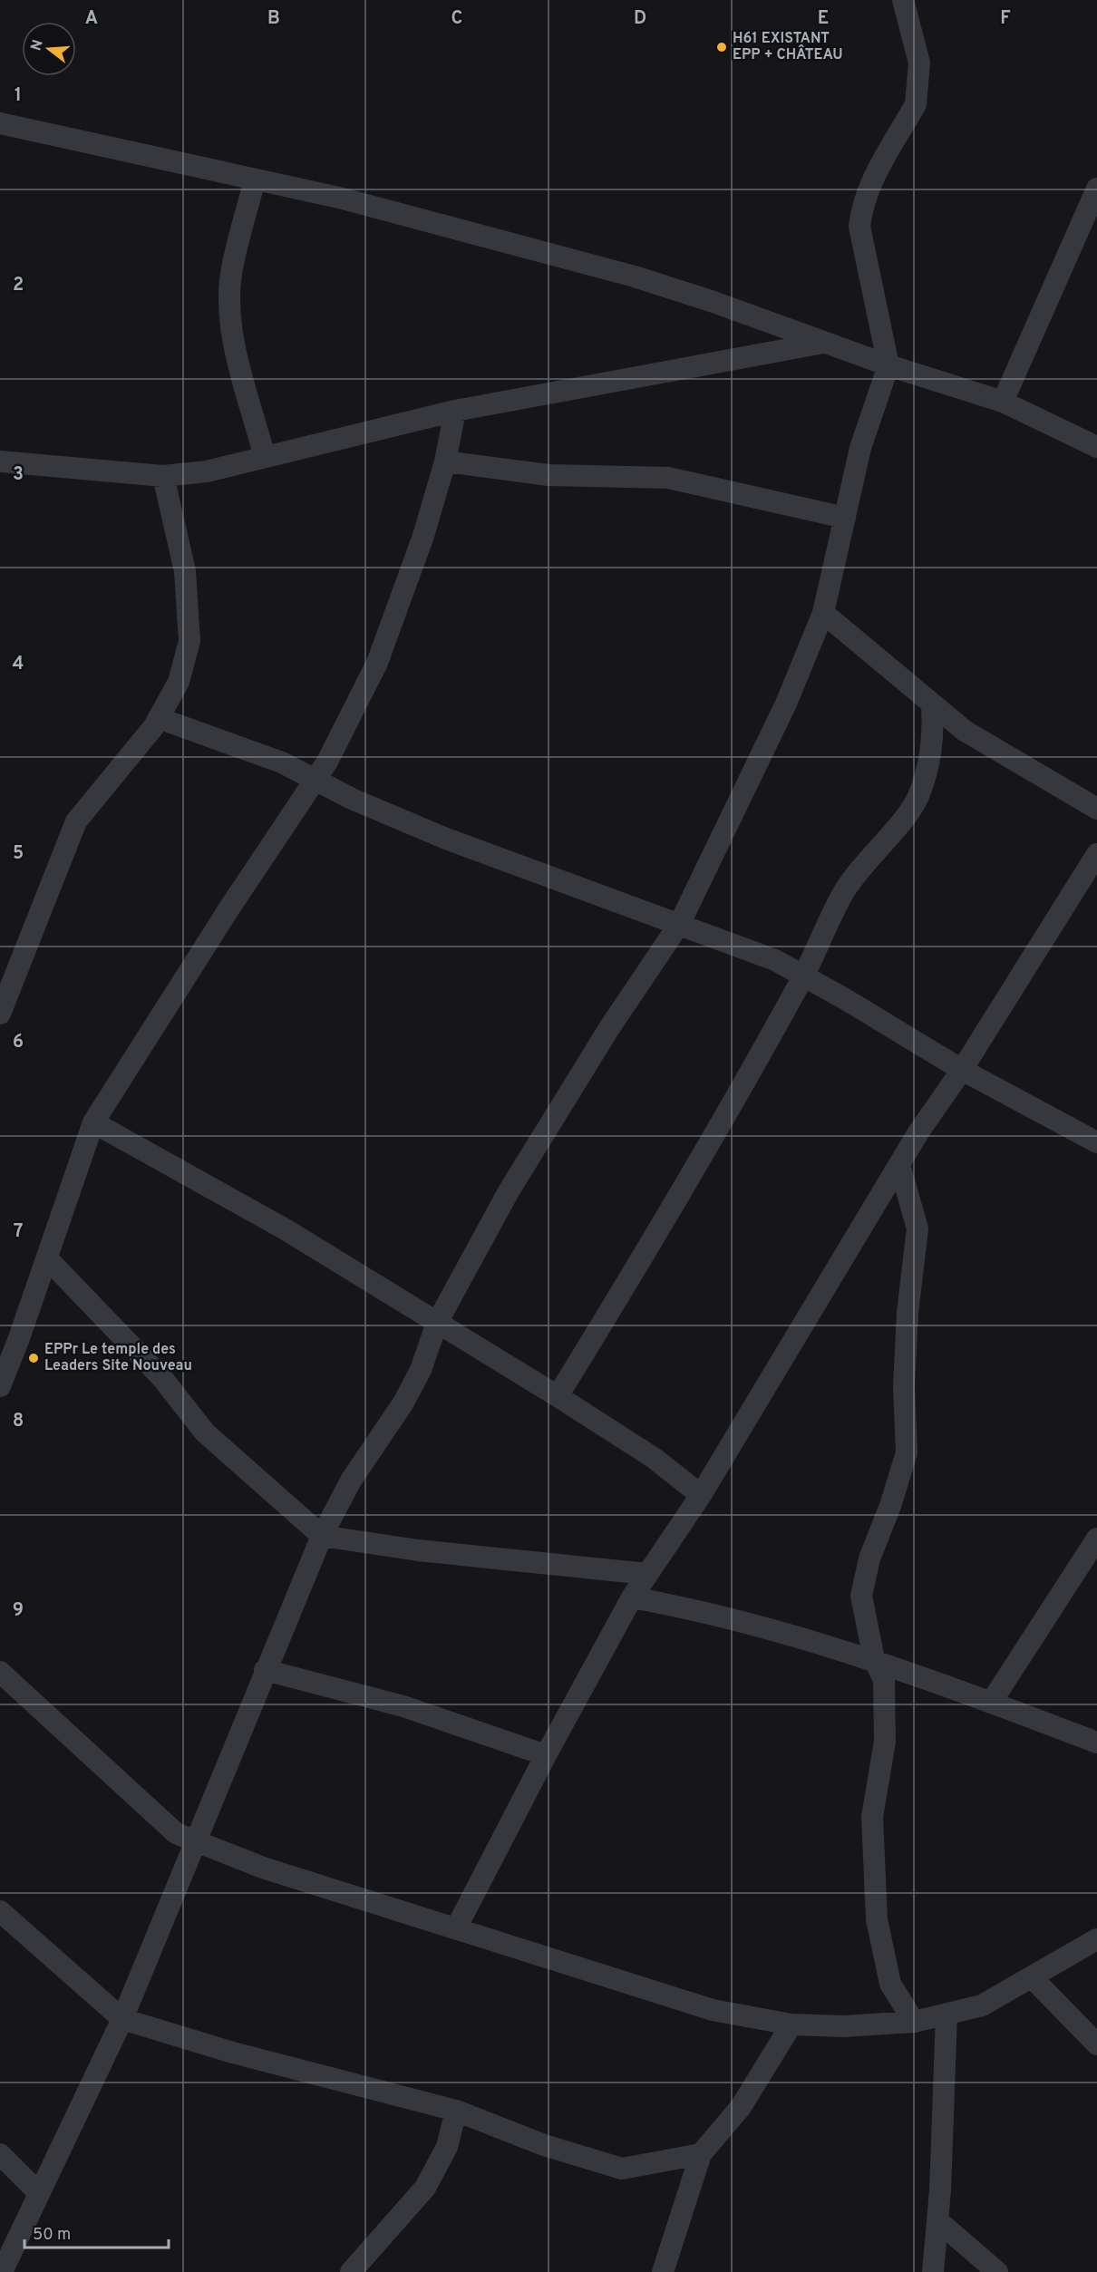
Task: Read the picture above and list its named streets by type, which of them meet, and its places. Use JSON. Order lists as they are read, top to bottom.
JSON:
{
  "places": ["H61 EXISTANT EPP + CHÂTEAU", "EPPr Le temple des Leaders Site Nouveau"],
  "scale_bar": "50 m",
  "north": "left",
  "grid": {
    "columns": [
      "A",
      "B",
      "C",
      "D",
      "E",
      "F"
    ],
    "rows": [
      "1",
      "2",
      "3",
      "4",
      "5",
      "6",
      "7",
      "8",
      "9"
    ]
  }
}
